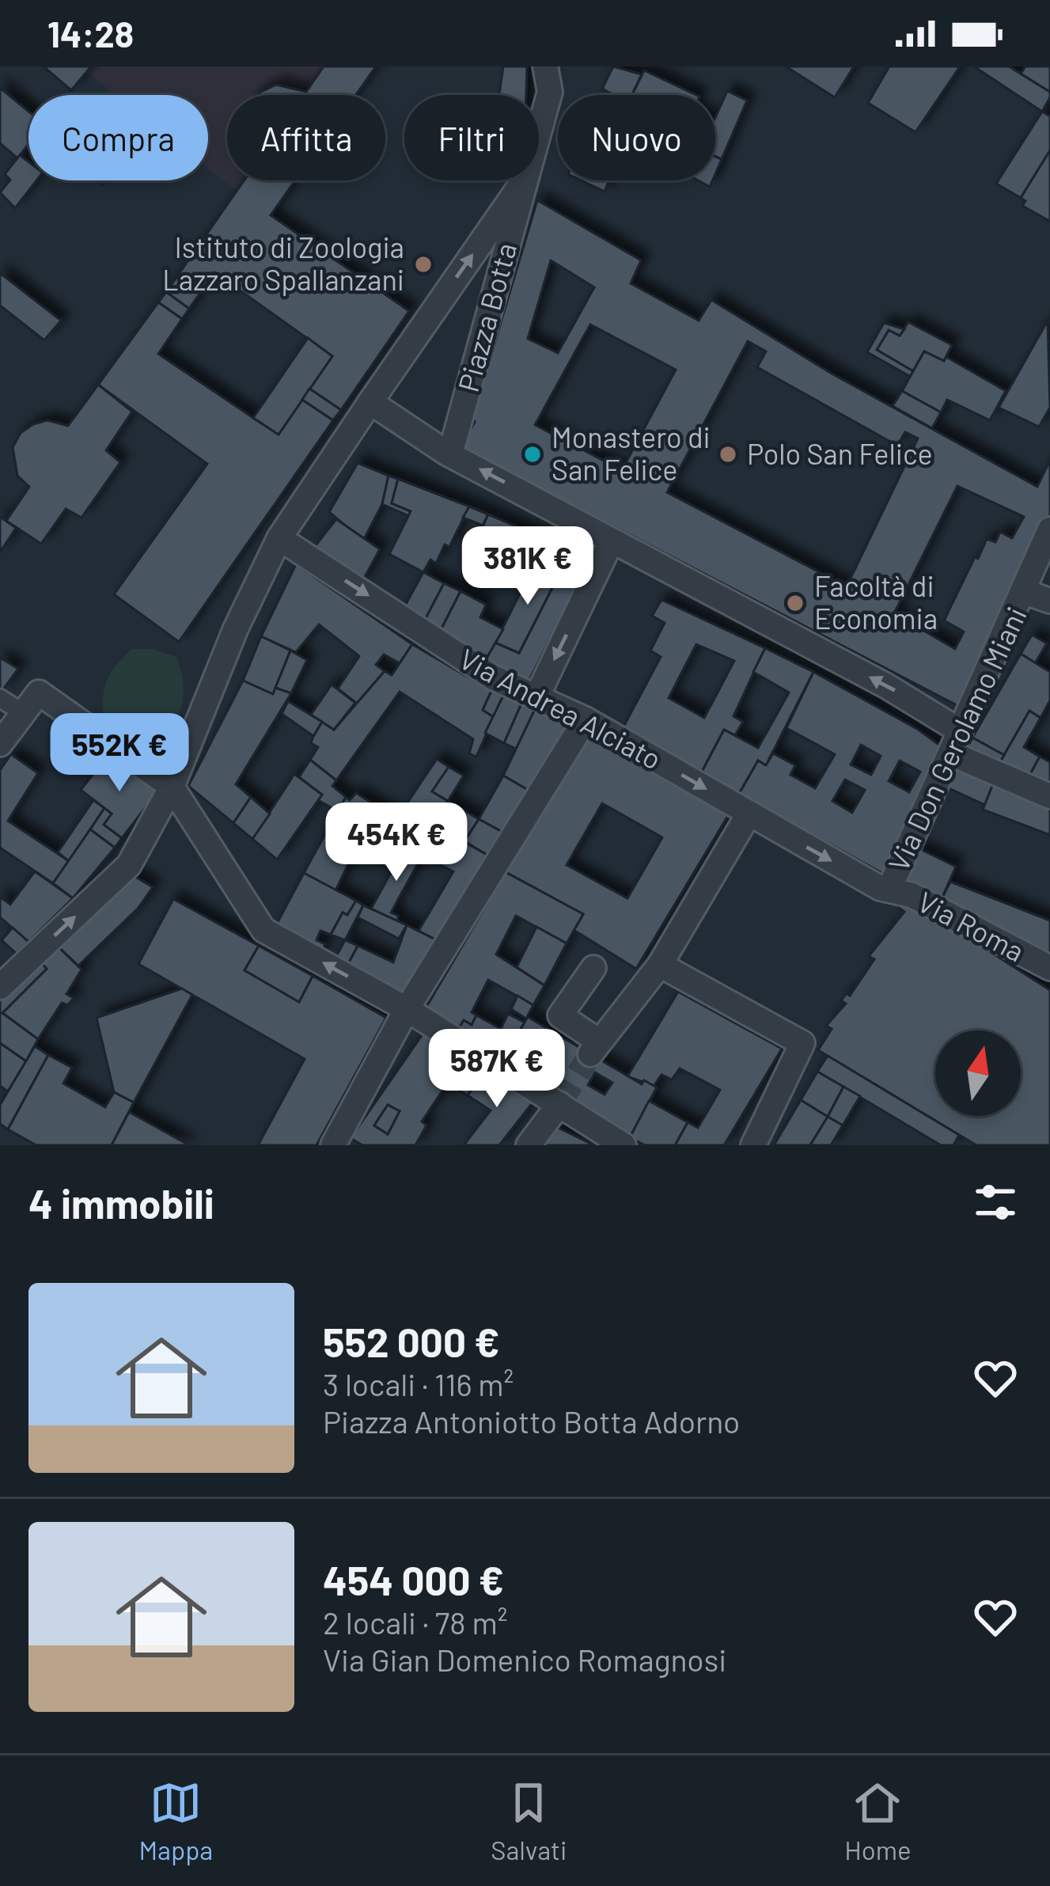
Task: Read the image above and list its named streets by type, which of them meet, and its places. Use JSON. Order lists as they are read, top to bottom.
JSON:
{
  "streets": {
    "street": [
      "Piazza Botta",
      "Via Andrea Alciato",
      "Via Don Gerolamo Miani",
      "Via Roma"
    ]
  },
  "crossings": [
    ["Via Andrea Alciato", "Via Don Gerolamo Miani"],
    ["Via Andrea Alciato", "Via Roma"],
    ["Via Don Gerolamo Miani", "Via Roma"]
  ],
  "places": [
    "Istituto di Zoologia Lazzaro Spallanzani",
    "Monastero di San Felice",
    "Polo San Felice",
    "Facoltà di Economia"
  ],
  "north": "top",
  "page": {
    "status": "14:28",
    "chip": [
      "Compra",
      "Affitta",
      "Filtri",
      "Nuovo"
    ],
    "price": [
      "381K €",
      "552K €",
      "454K €",
      "587K €"
    ],
    "heading": "4 immobili",
    "list": [
      {
        "name": "552 000 €",
        "note": "3 locali · 116 m² · Piazza Antoniotto Botta Adorno"
      },
      {
        "name": "454 000 €",
        "note": "2 locali · 78 m² · Via Gian Domenico Romagnosi"
      }
    ],
    "tabs": ["Mappa", "Salvati", "Home"]
  }
}
